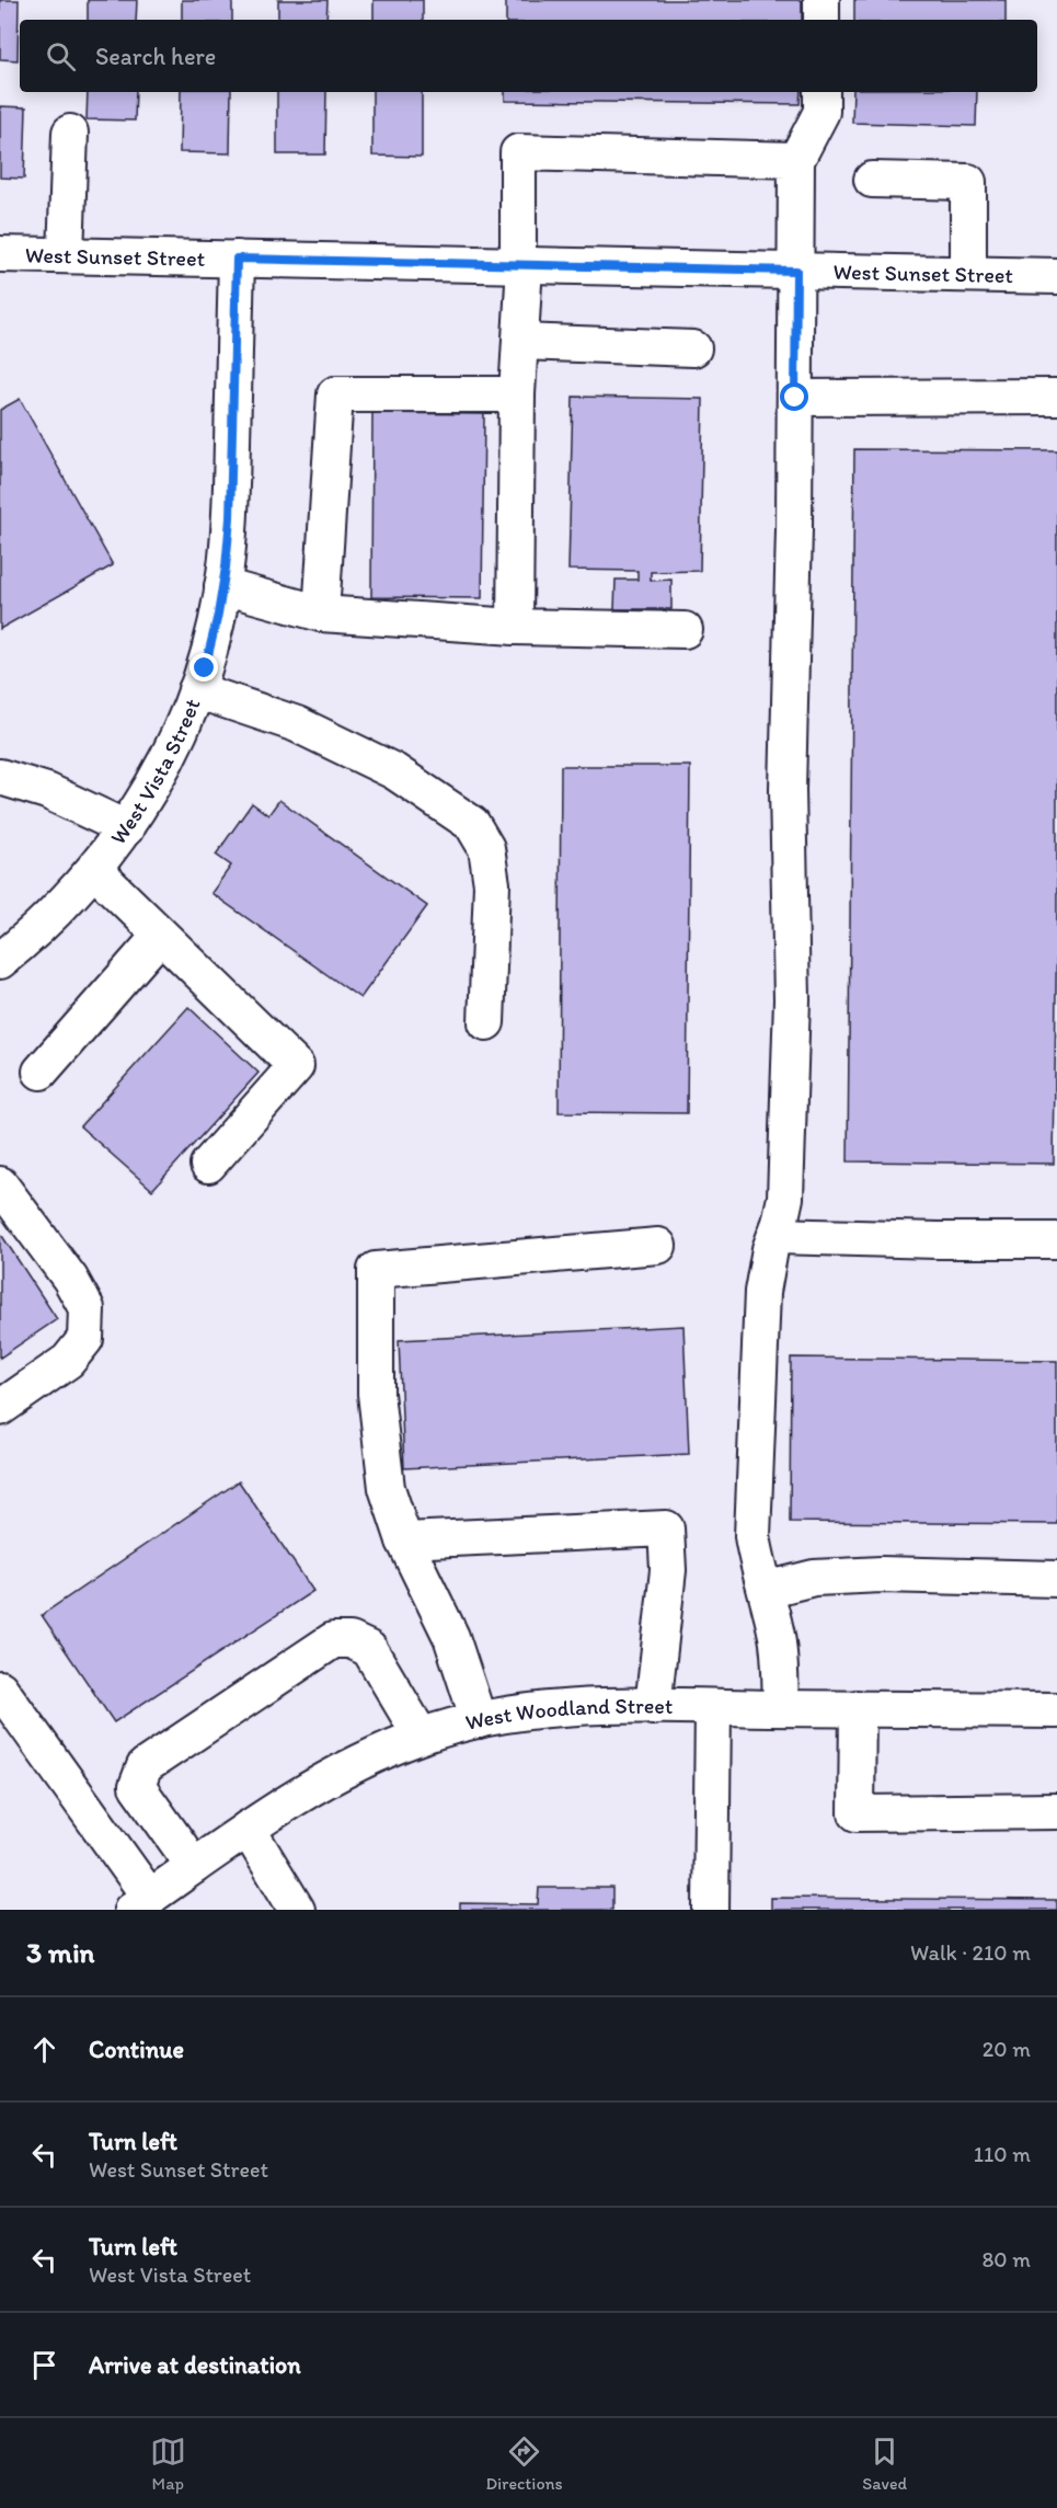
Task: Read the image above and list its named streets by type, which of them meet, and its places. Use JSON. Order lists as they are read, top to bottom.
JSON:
{
  "streets": {
    "street": ["West Sunset Street", "West Vista Street", "West Woodland Street"]
  },
  "crossings": [
    ["West Sunset Street", "West Vista Street"]
  ],
  "page": {
    "search": "Search here",
    "heading": ["3 min", "Walk · 210 m"],
    "list": [
      ["Continue", "20 m"],
      ["Turn left", "West Sunset Street", "110 m"],
      ["Turn left", "West Vista Street", "80 m"],
      "Arrive at destination"
    ],
    "nav": ["Map", "Directions", "Saved"]
  }
}
